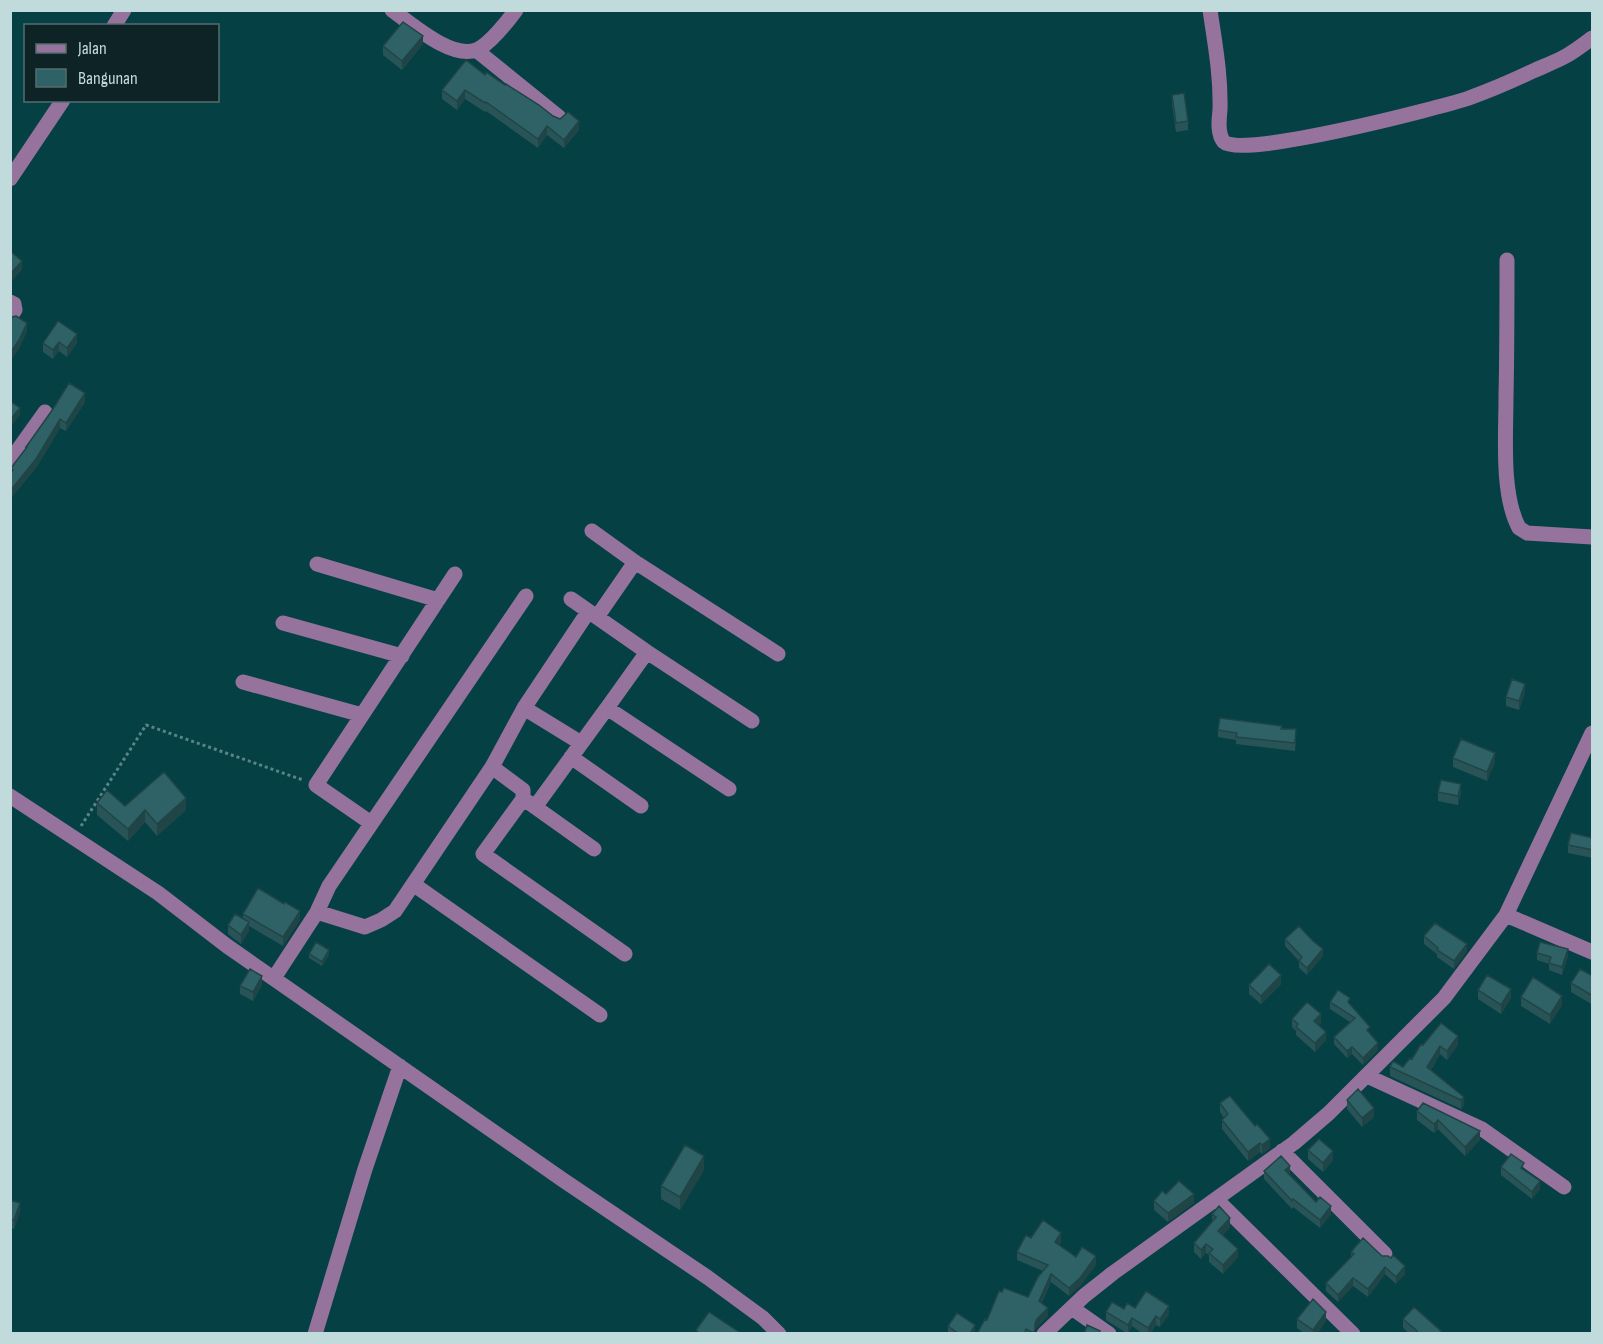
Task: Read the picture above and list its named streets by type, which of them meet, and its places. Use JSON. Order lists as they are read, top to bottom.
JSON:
{
  "legend": ["Jalan", "Bangunan"]
}
